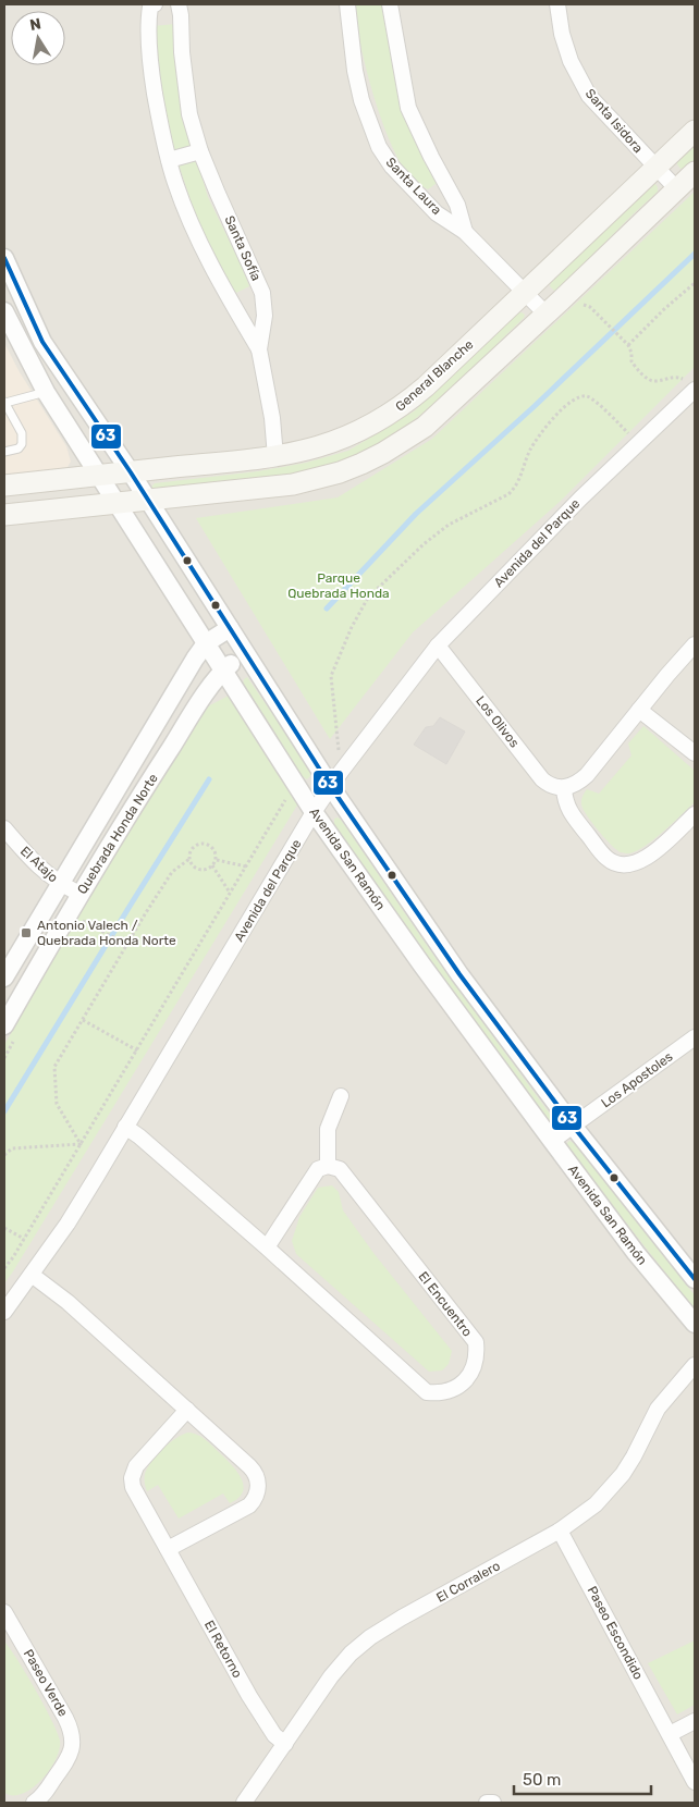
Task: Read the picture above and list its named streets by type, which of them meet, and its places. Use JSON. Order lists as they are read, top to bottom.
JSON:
{
  "streets": {
    "main road": ["General Blanche"],
    "street": [
      "Santa Isidora",
      "Santa Laura",
      "Santa Sofía",
      "Avenida del Parque",
      "Los Olivos",
      "Quebrada Honda Norte",
      "Avenida San Ramón",
      "El Atajo",
      "Los Apostoles",
      "El Encuentro",
      "El Corralero",
      "Paseo Escondido",
      "El Retorno",
      "Paseo Verde"
    ]
  },
  "crossings": [
    ["Santa Isidora", "General Blanche"],
    ["Santa Laura", "General Blanche"],
    ["Santa Sofía", "General Blanche"],
    ["General Blanche", "Avenida San Ramón"],
    ["Avenida del Parque", "Los Olivos"],
    ["Avenida del Parque", "Avenida San Ramón"],
    ["Avenida del Parque", "El Encuentro"],
    ["Quebrada Honda Norte", "Avenida San Ramón"],
    ["Quebrada Honda Norte", "El Atajo"],
    ["Avenida San Ramón", "Los Apostoles"],
    ["El Corralero", "Paseo Escondido"],
    ["El Corralero", "El Retorno"]
  ],
  "parks": ["Parque Quebrada Honda"],
  "places": {
    "transit": ["Antonio Valech / Quebrada Honda Norte"]
  },
  "lines": ["transit line 63"],
  "scale_bar": "50 m",
  "north": "top"
}
